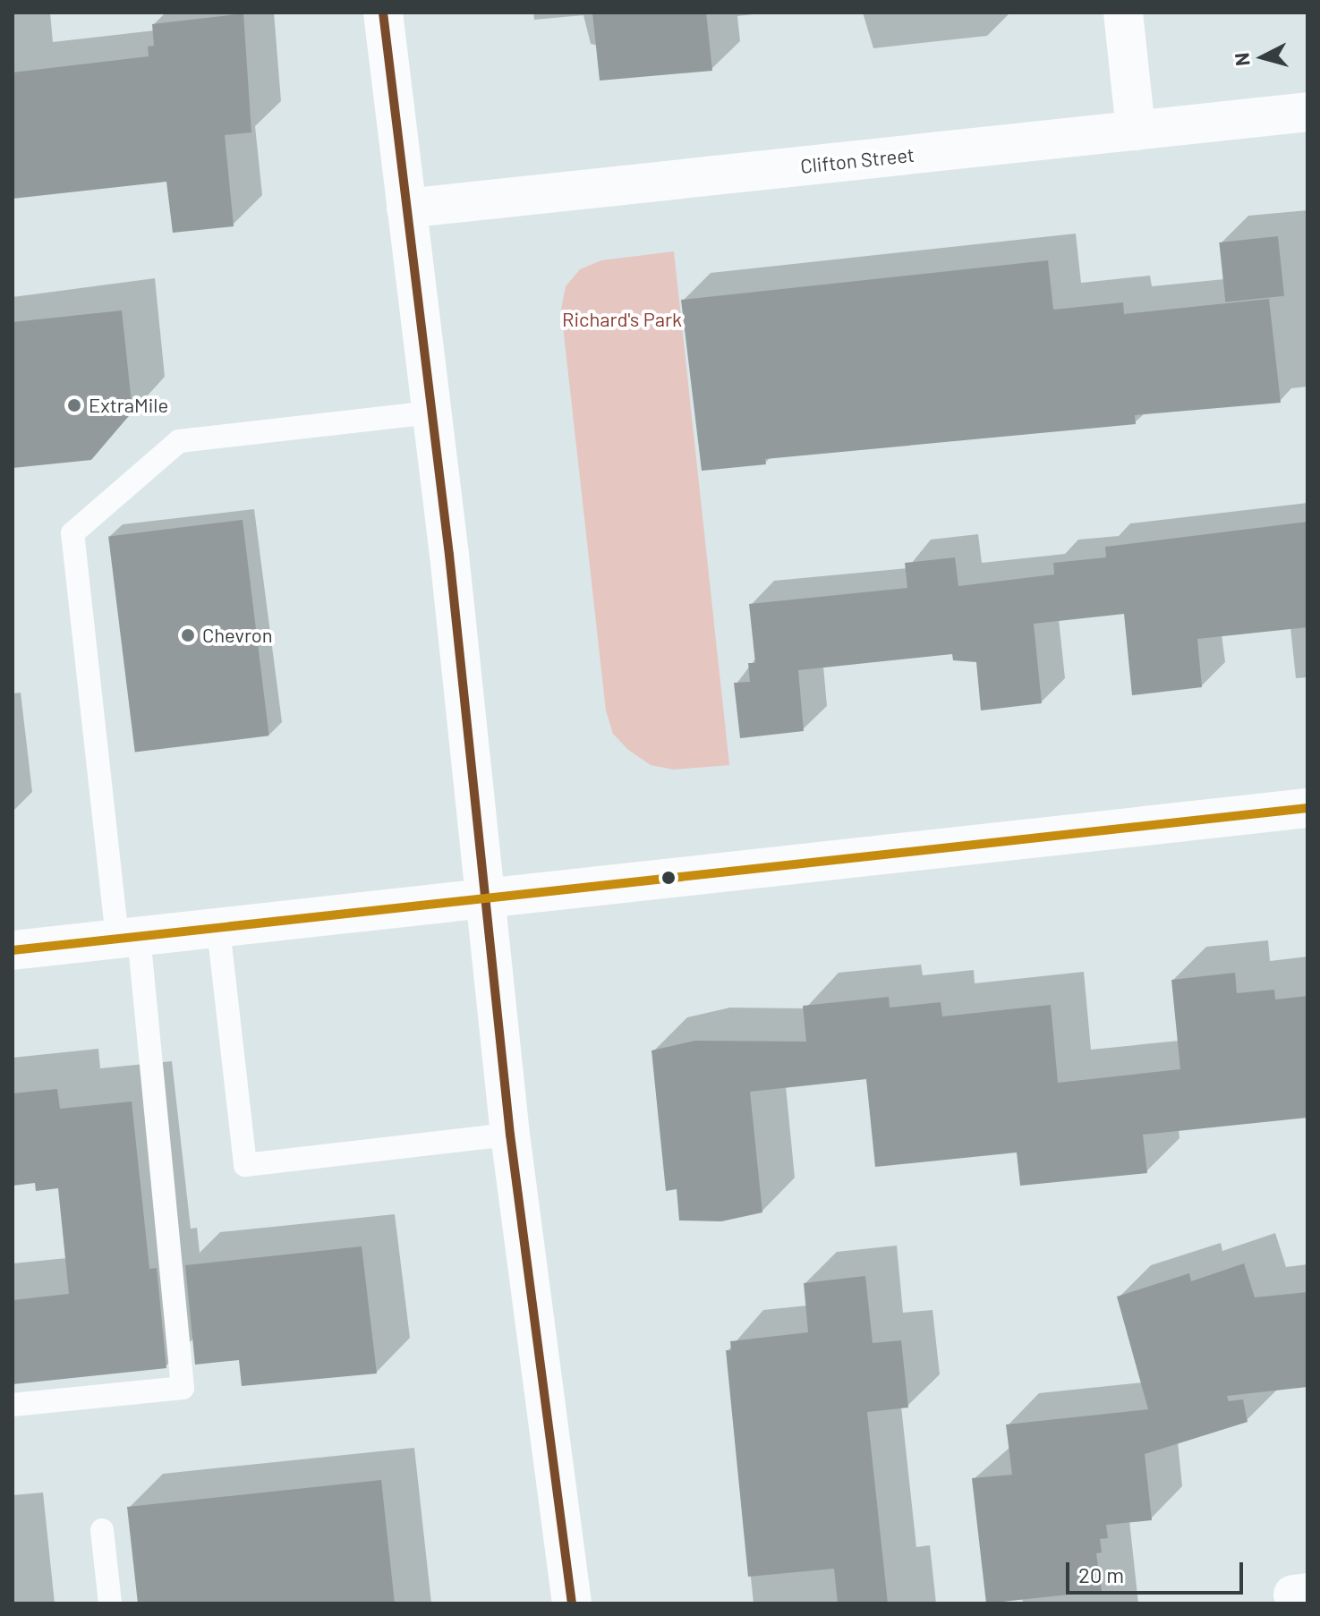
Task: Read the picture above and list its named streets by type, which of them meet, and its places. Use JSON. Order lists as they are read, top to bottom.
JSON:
{
  "streets": {
    "main road": ["Clifton Street"]
  },
  "parks": ["Richard's Park"],
  "places": ["ExtraMile", "Chevron"],
  "scale_bar": "20 m",
  "north": "left"
}
